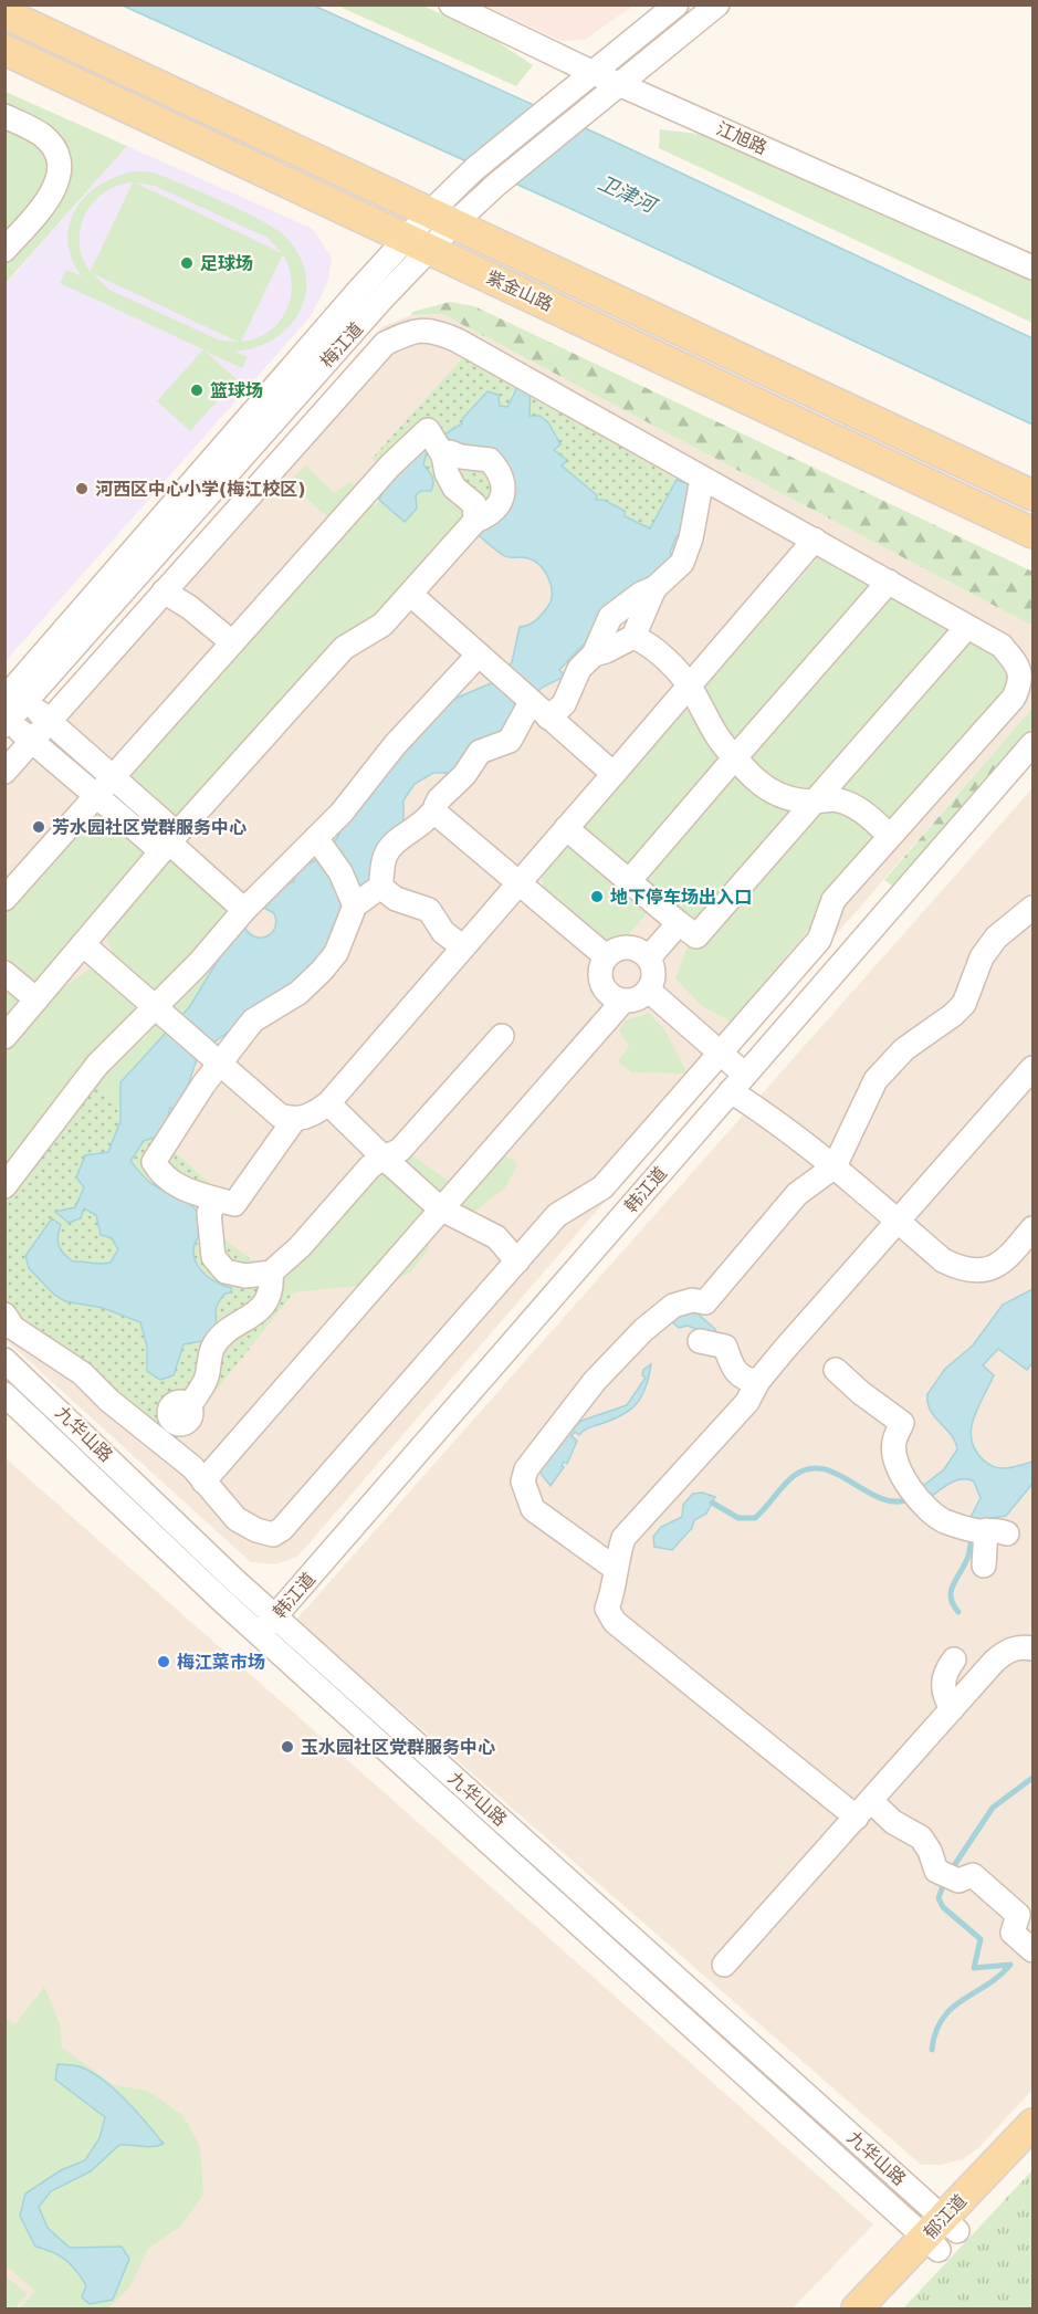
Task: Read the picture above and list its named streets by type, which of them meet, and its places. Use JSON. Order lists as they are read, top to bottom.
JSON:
{
  "streets": {
    "main road": ["紫金山路", "郁江道"],
    "street": [
      "江旭路",
      "梅江道",
      "韩江道",
      "九华山路"
    ]
  },
  "crossings": [
    ["江旭路", "梅江道"],
    ["紫金山路", "梅江道"],
    ["韩江道", "九华山路"],
    ["九华山路", "郁江道"]
  ],
  "water": ["卫津河"],
  "places": [
    "足球场",
    "篮球场",
    "河西区中心小学(梅江校区)",
    "芳水园社区党群服务中心",
    "地下停车场出入口",
    "梅江菜市场",
    "玉水园社区党群服务中心"
  ]
}
